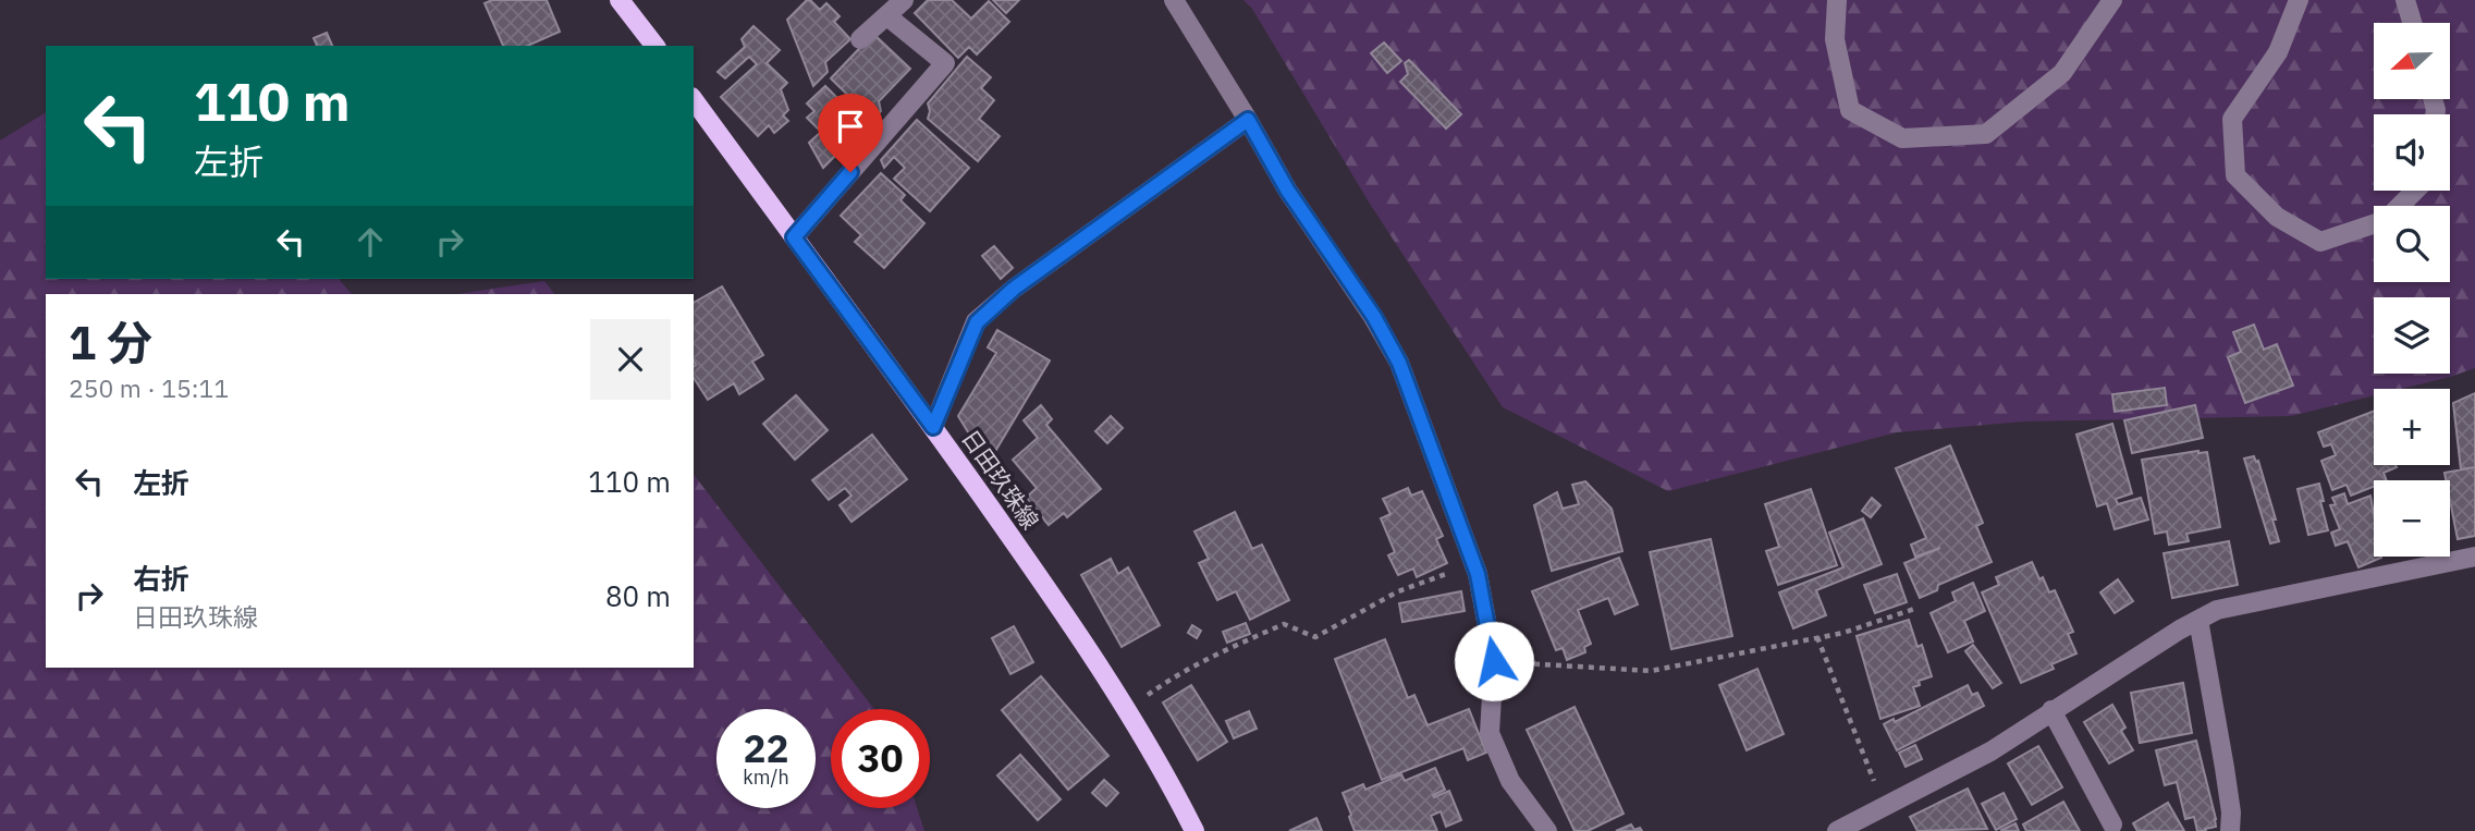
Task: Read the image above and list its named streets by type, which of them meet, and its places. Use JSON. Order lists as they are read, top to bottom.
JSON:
{
  "streets": {
    "main road": ["日田玖珠線"]
  },
  "north": "left",
  "page": {
    "map_buttons": ["+", "−"],
    "turn": ["110 m", "左折"],
    "heading": ["1 分", "250 m · 15:11"],
    "list": [
      {
        "name": "左折",
        "value": "110 m"
      },
      {
        "name": "右折",
        "note": "日田玖珠線",
        "value": "80 m"
      }
    ],
    "speed": "22 km/h",
    "limit": "30"
  }
}
